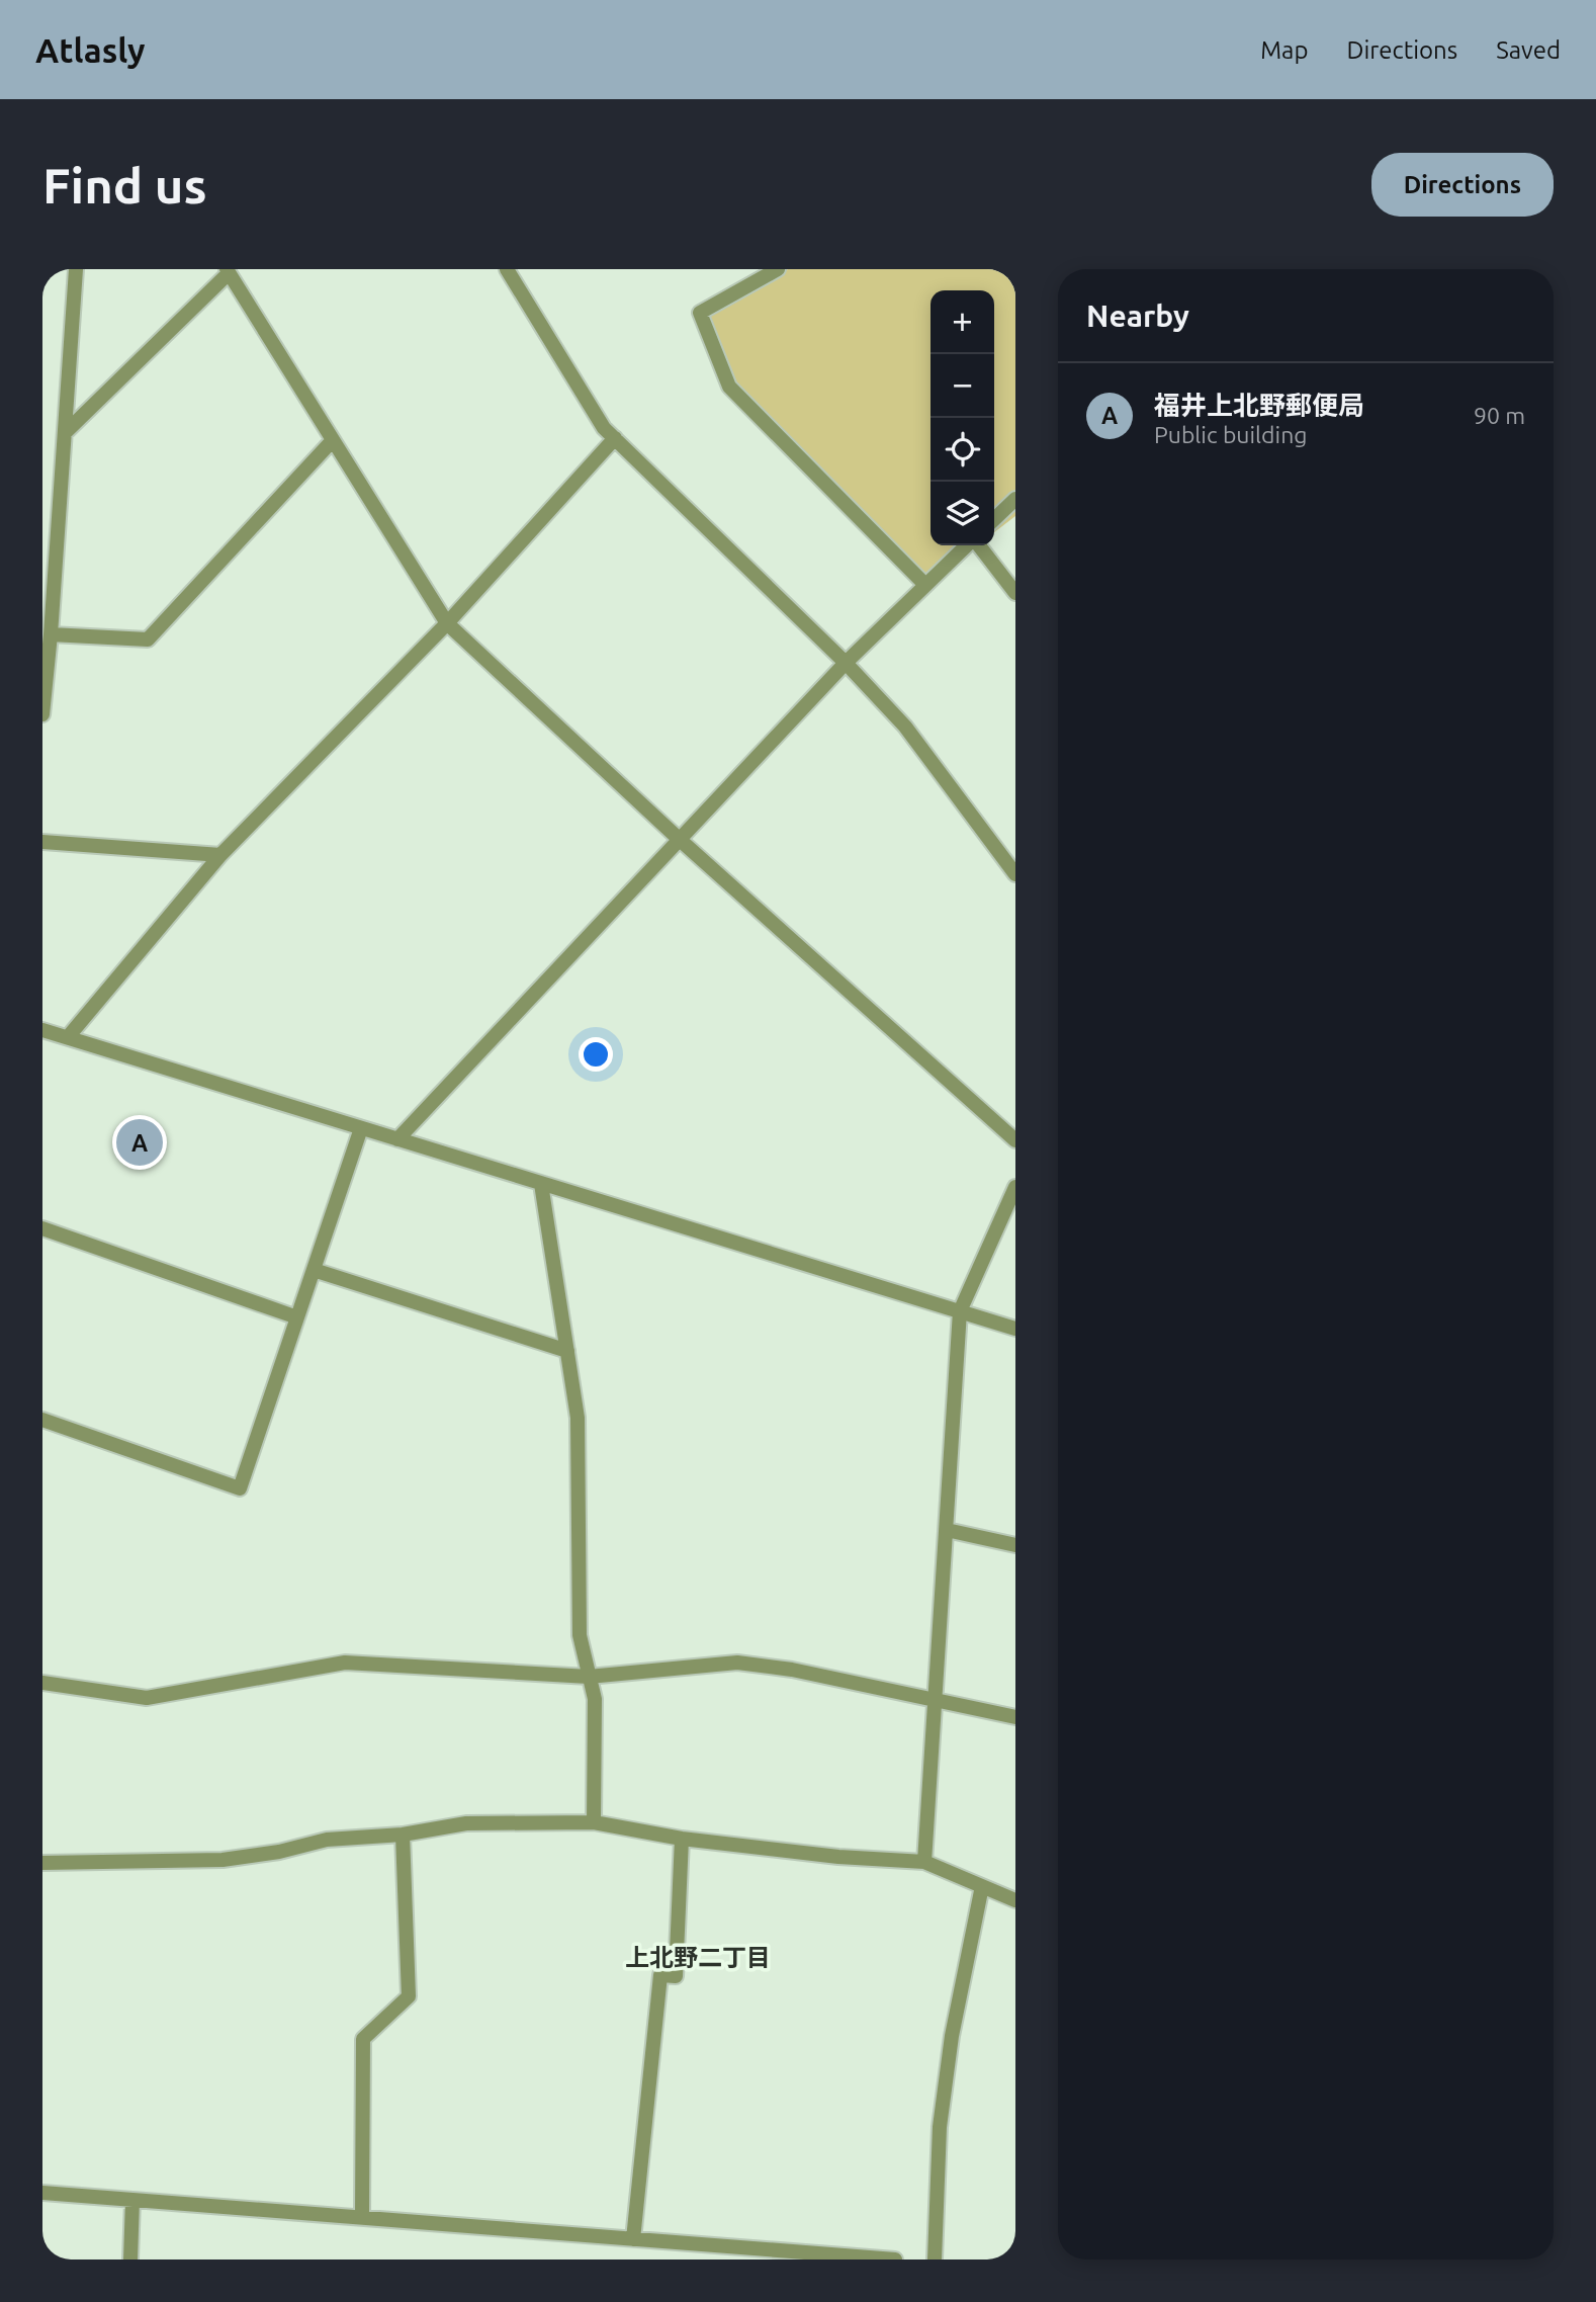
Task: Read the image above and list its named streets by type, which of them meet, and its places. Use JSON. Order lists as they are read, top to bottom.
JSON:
{
  "districts": ["上北野二丁目"],
  "page": {
    "header": "Atlasly",
    "nav": ["Map", "Directions", "Saved"],
    "buttons": "Directions",
    "title": "Find us",
    "heading": "Nearby",
    "map_buttons": ["+", "−"],
    "list": [
      {
        "mark": "A",
        "name": "福井上北野郵便局",
        "note": "Public building",
        "value": "90 m"
      }
    ],
    "pins": "A"
  }
}
